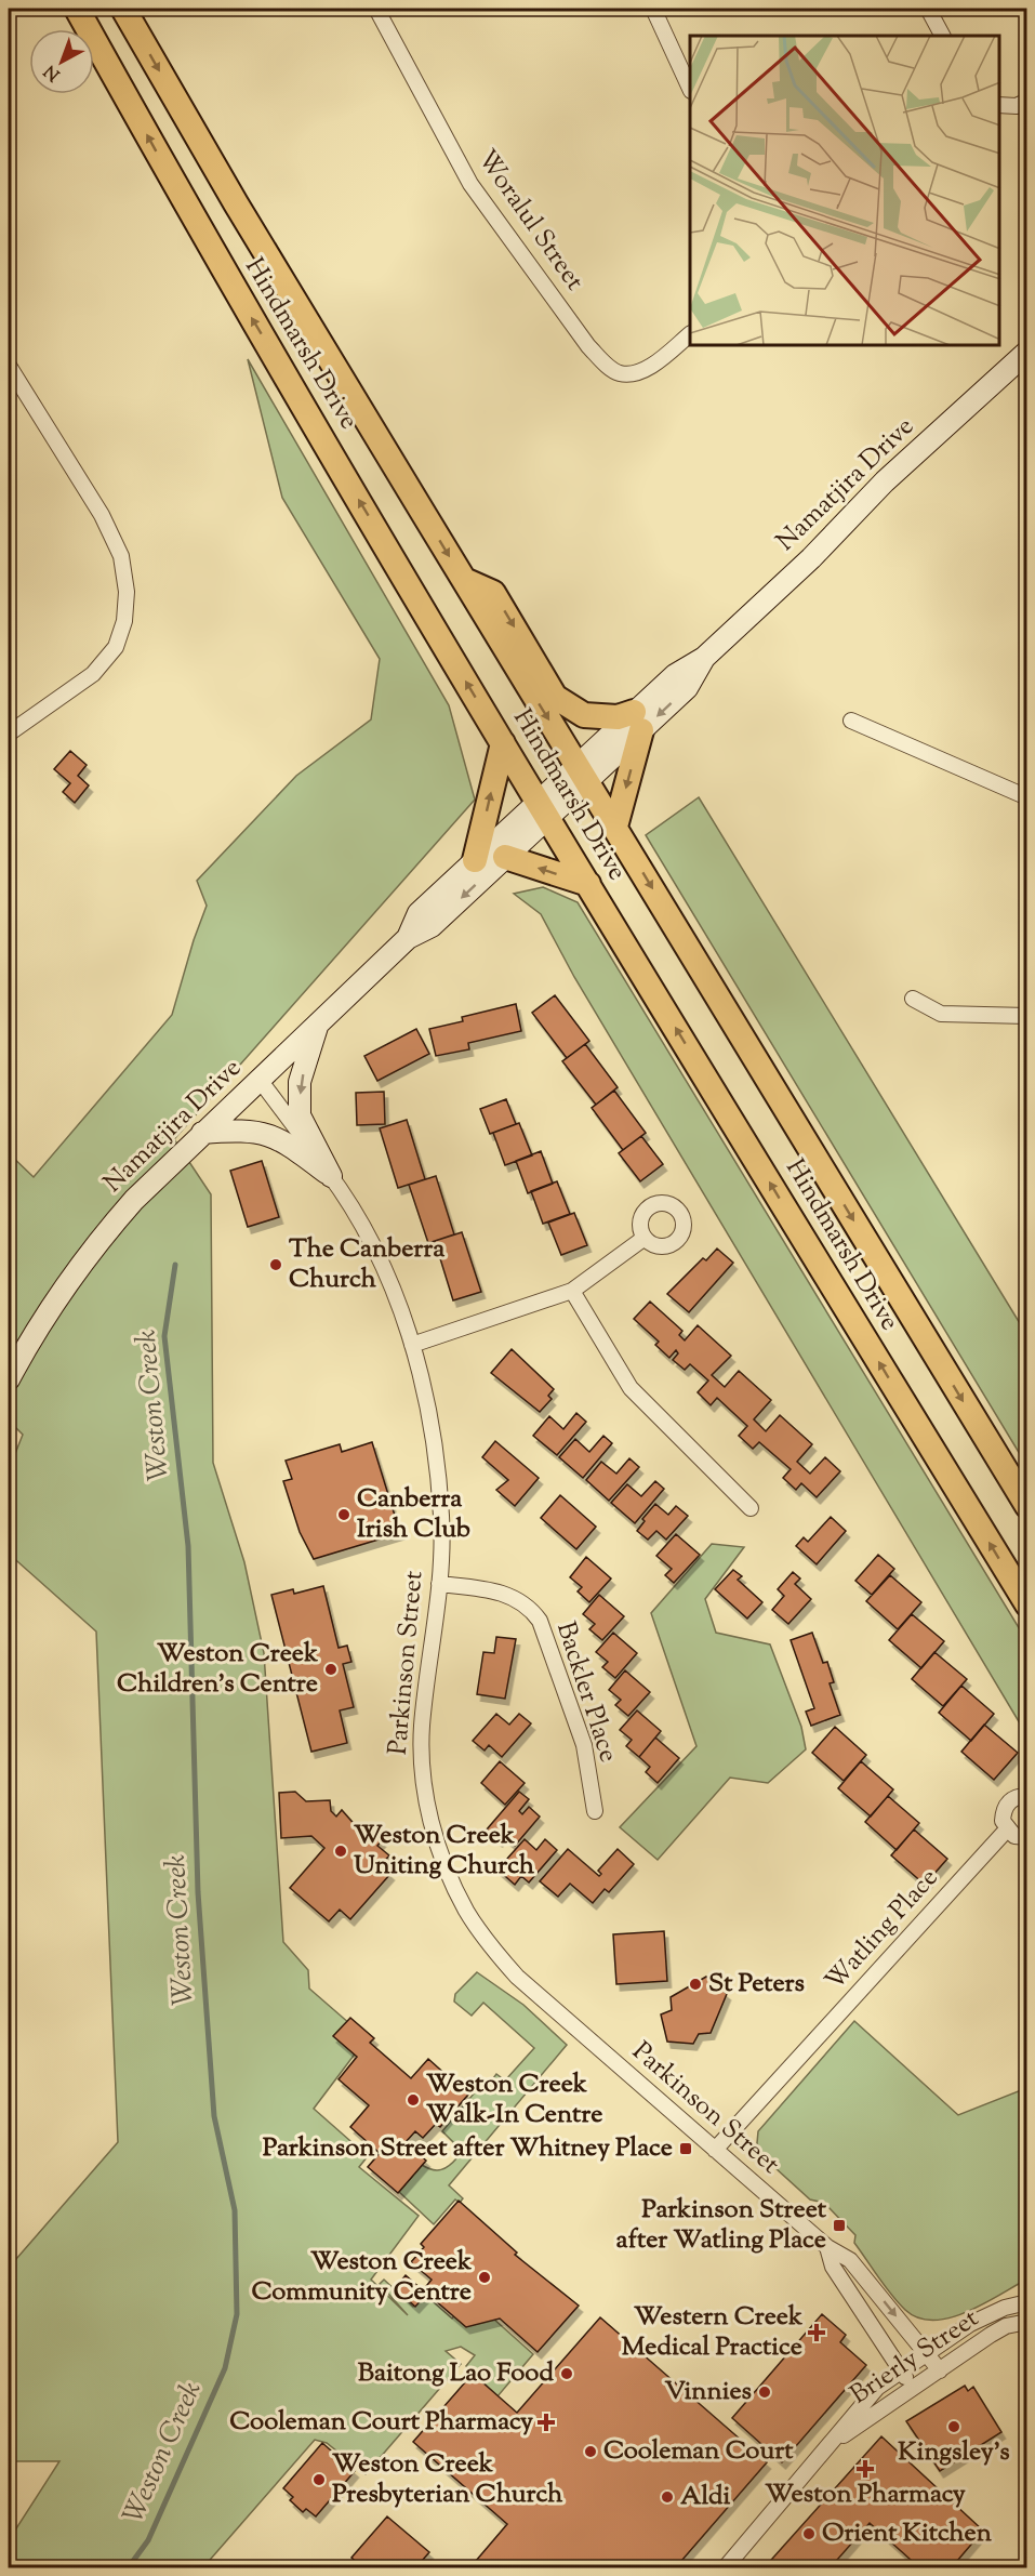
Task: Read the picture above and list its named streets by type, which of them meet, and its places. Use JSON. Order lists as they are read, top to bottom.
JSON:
{
  "streets": {
    "main road": ["Hindmarsh Drive", "Namatjira Drive"],
    "street": [
      "Woralul Street",
      "Parkinson Street",
      "Backler Place",
      "Watling Place",
      "Brierly Street"
    ]
  },
  "crossings": [
    ["Hindmarsh Drive", "Namatjira Drive"],
    ["Namatjira Drive", "Parkinson Street"],
    ["Parkinson Street", "Backler Place"],
    ["Parkinson Street", "Watling Place"],
    ["Parkinson Street", "Brierly Street"]
  ],
  "water": ["Weston Creek"],
  "places": {
    "other": [
      "The Canberra Church",
      "Canberra Irish Club",
      "Weston Creek Children’s Centre",
      "Weston Creek Uniting Church",
      "St Peters",
      "Weston Creek Walk-In Centre",
      "Weston Creek Community Centre",
      "Baitong Lao Food",
      "Vinnies",
      "Kingsley's",
      "Cooleman Court",
      "Weston Creek Presbyterian Church",
      "Aldi",
      "Orient Kitchen"
    ],
    "transit": ["Parkinson Street after Whitney Place", "Parkinson Street after Watling Place"],
    "health": ["Western Creek Medical Practice", "Cooleman Court Pharmacy", "Weston Pharmacy"]
  },
  "north": "bottom left"
}
